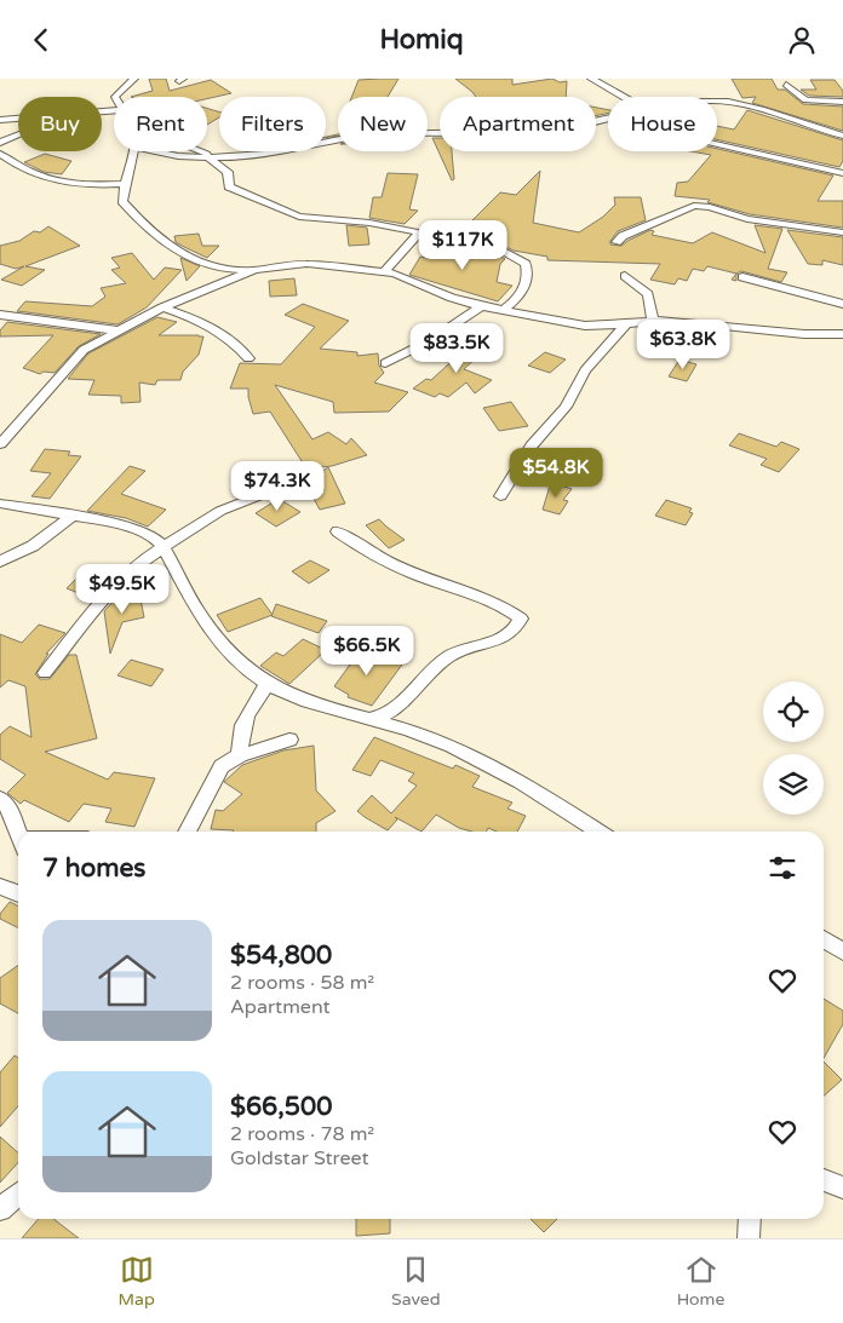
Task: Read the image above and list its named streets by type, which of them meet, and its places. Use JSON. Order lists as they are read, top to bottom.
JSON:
{
  "page": {
    "header": "Homiq",
    "chip": [
      "Buy",
      "Rent",
      "Filters",
      "New",
      "Apartment",
      "House"
    ],
    "price": [
      "$117K",
      "$63.8K",
      "$83.5K",
      "$54.8K",
      "$74.3K",
      "$49.5K",
      "$66.5K"
    ],
    "heading": "7 homes",
    "list": [
      {
        "name": "$54,800",
        "note": "2 rooms · 58 m² · Apartment"
      },
      {
        "name": "$66,500",
        "note": "2 rooms · 78 m² · Goldstar Street"
      }
    ],
    "tabs": ["Map", "Saved", "Home"]
  }
}
